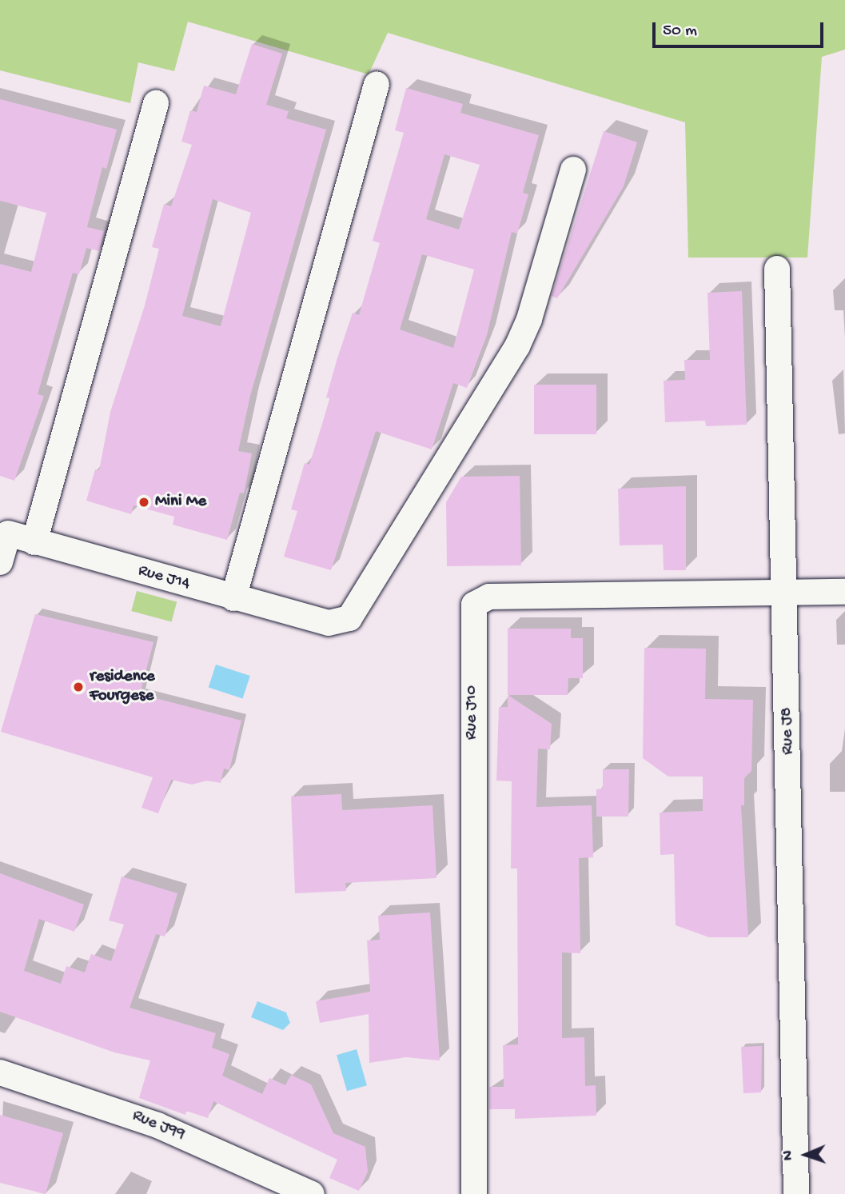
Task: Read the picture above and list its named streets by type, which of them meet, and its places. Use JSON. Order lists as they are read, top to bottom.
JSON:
{
  "streets": {
    "street": [
      "Rue J14",
      "Rue J10",
      "Rue J8",
      "Rue J99"
    ]
  },
  "crossings": [
    ["Rue J10", "Rue J8"]
  ],
  "places": ["Mini Me", "residence Fourgese"],
  "scale_bar": "50 m",
  "north": "left"
}
